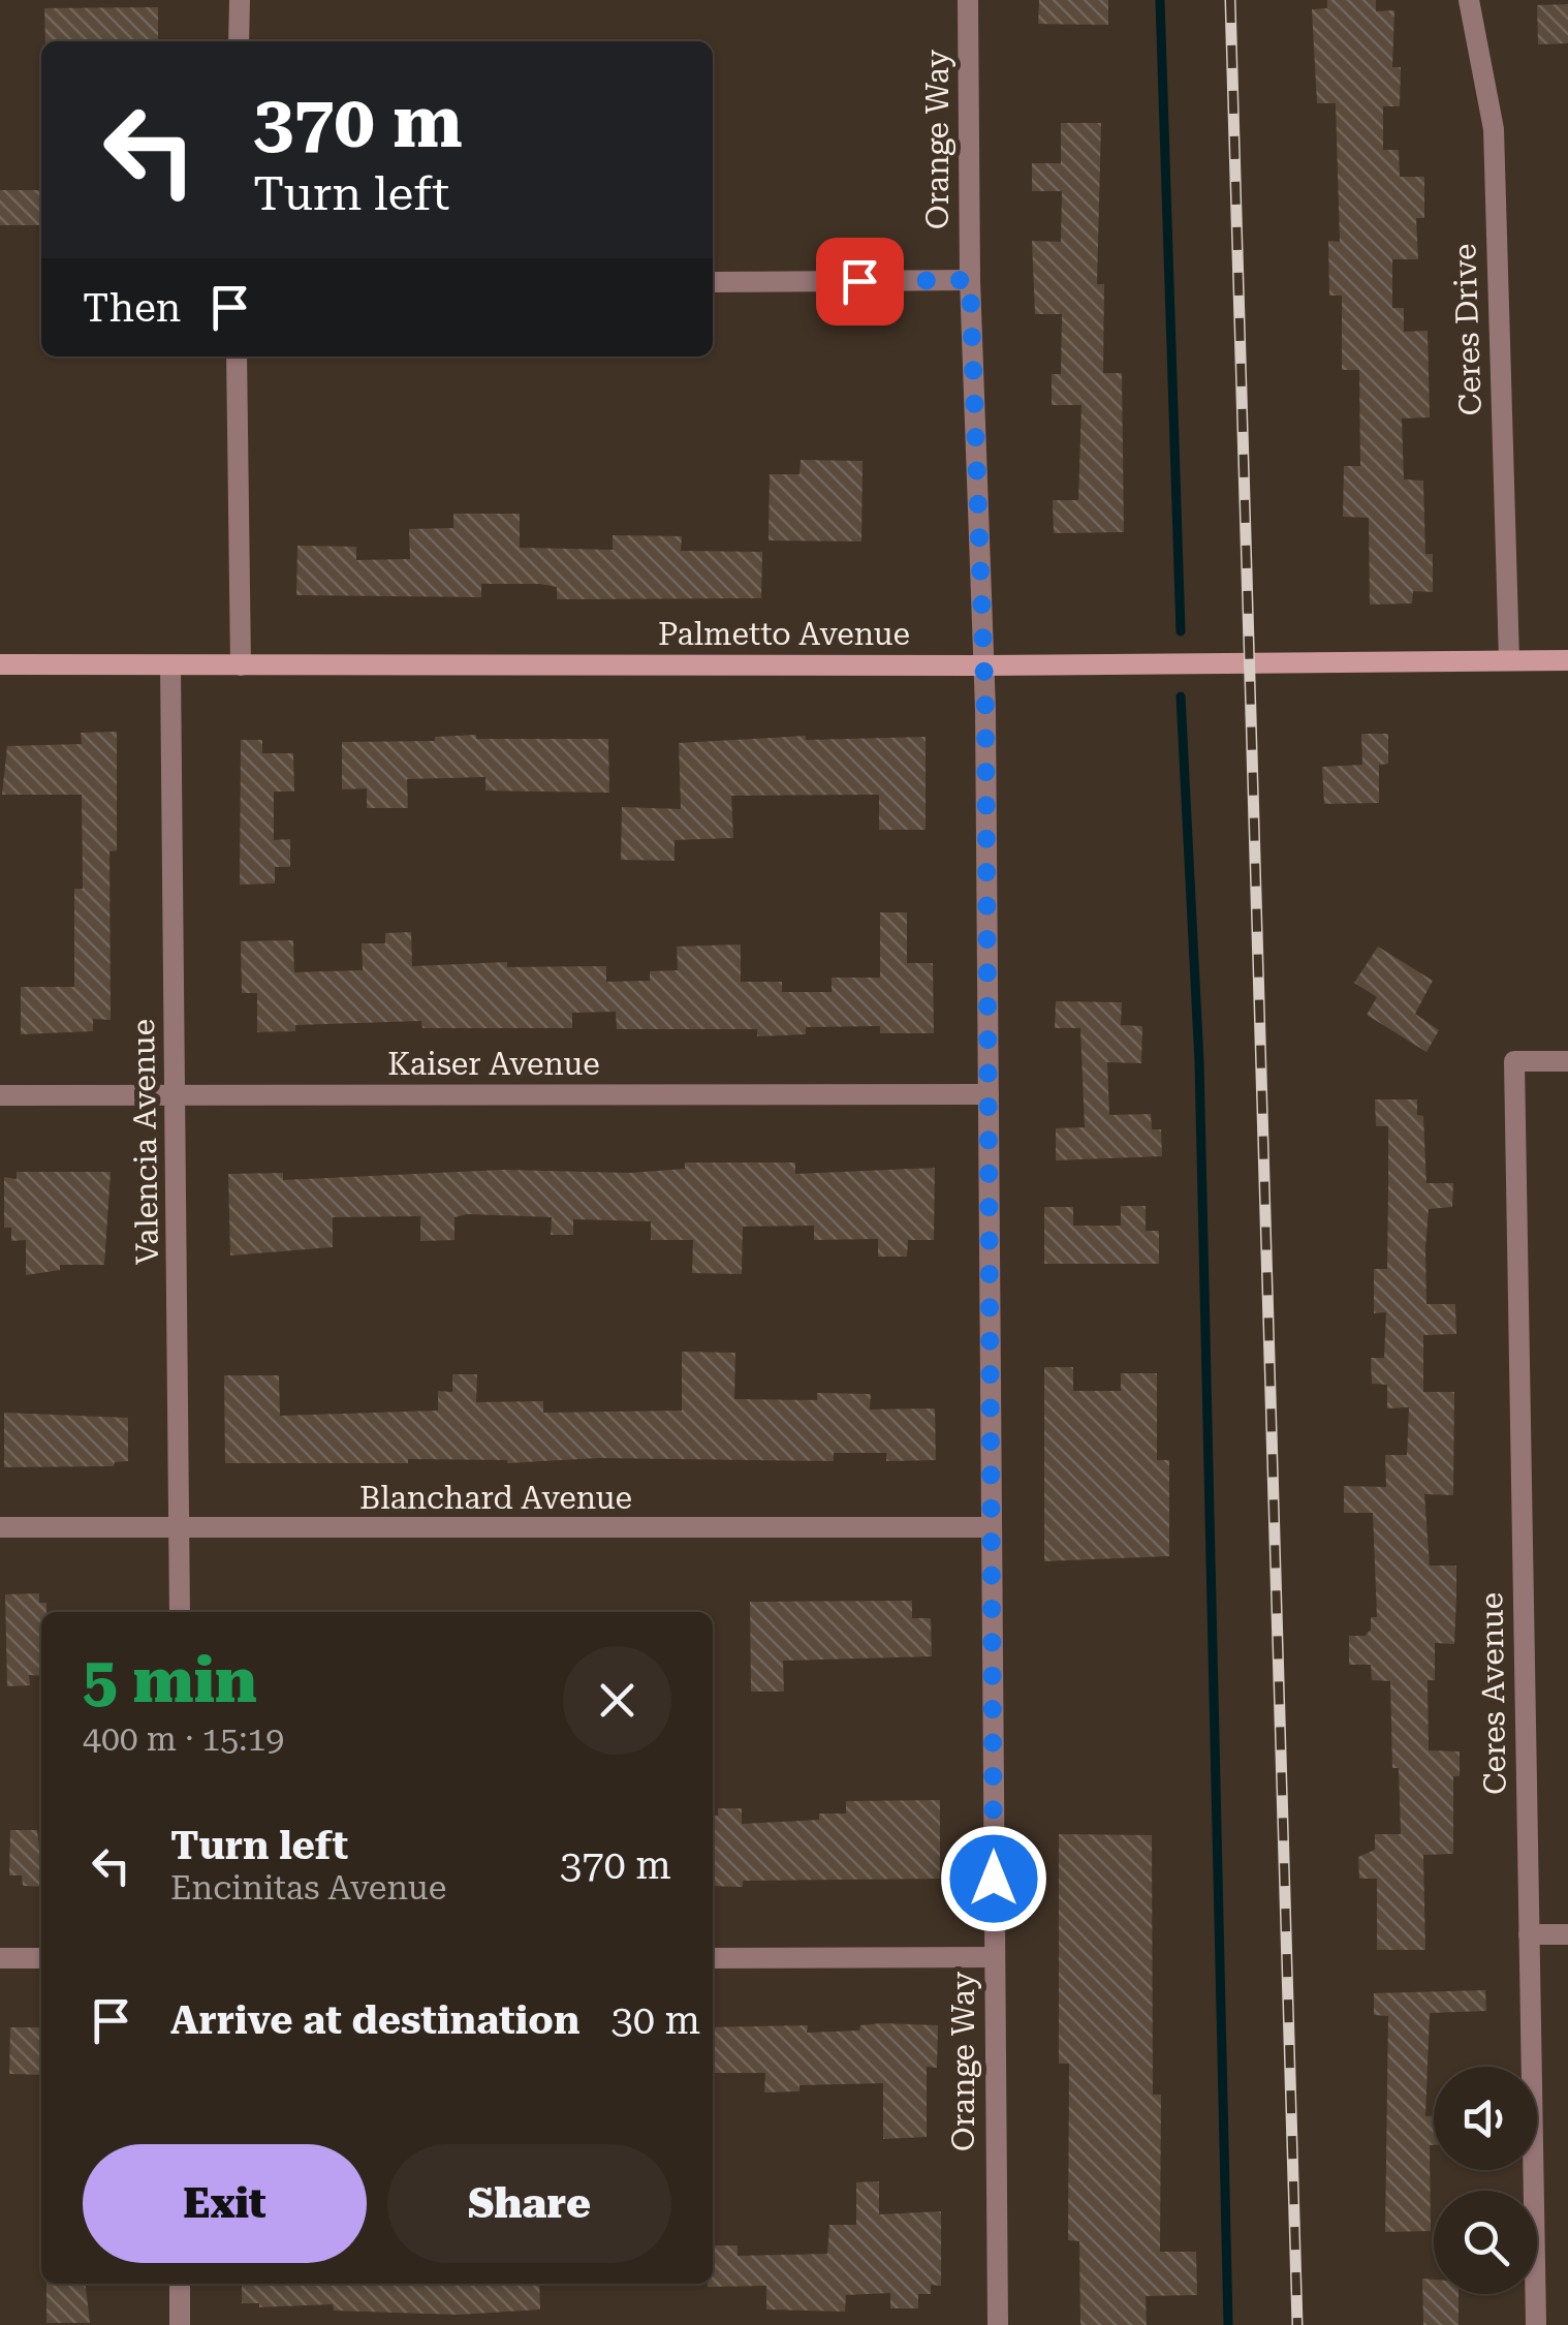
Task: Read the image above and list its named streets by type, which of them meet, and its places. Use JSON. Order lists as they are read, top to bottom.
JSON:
{
  "streets": {
    "street": [
      "Orange Way",
      "Ceres Drive",
      "Palmetto Avenue",
      "Kaiser Avenue",
      "Valencia Avenue",
      "Blanchard Avenue",
      "Ceres Avenue"
    ]
  },
  "crossings": [
    ["Orange Way", "Palmetto Avenue"],
    ["Orange Way", "Kaiser Avenue"],
    ["Orange Way", "Blanchard Avenue"],
    ["Ceres Drive", "Palmetto Avenue"],
    ["Palmetto Avenue", "Valencia Avenue"],
    ["Kaiser Avenue", "Valencia Avenue"],
    ["Valencia Avenue", "Blanchard Avenue"]
  ],
  "page": {
    "turn": ["370 m", "Turn left"],
    "then": "Then",
    "heading": ["5 min", "400 m · 15:19"],
    "list": [
      {
        "name": "Turn left",
        "note": "Encinitas Avenue",
        "value": "370 m"
      },
      {
        "name": "Arrive at destination",
        "value": "30 m"
      }
    ],
    "buttons": ["Exit", "Share"]
  }
}
